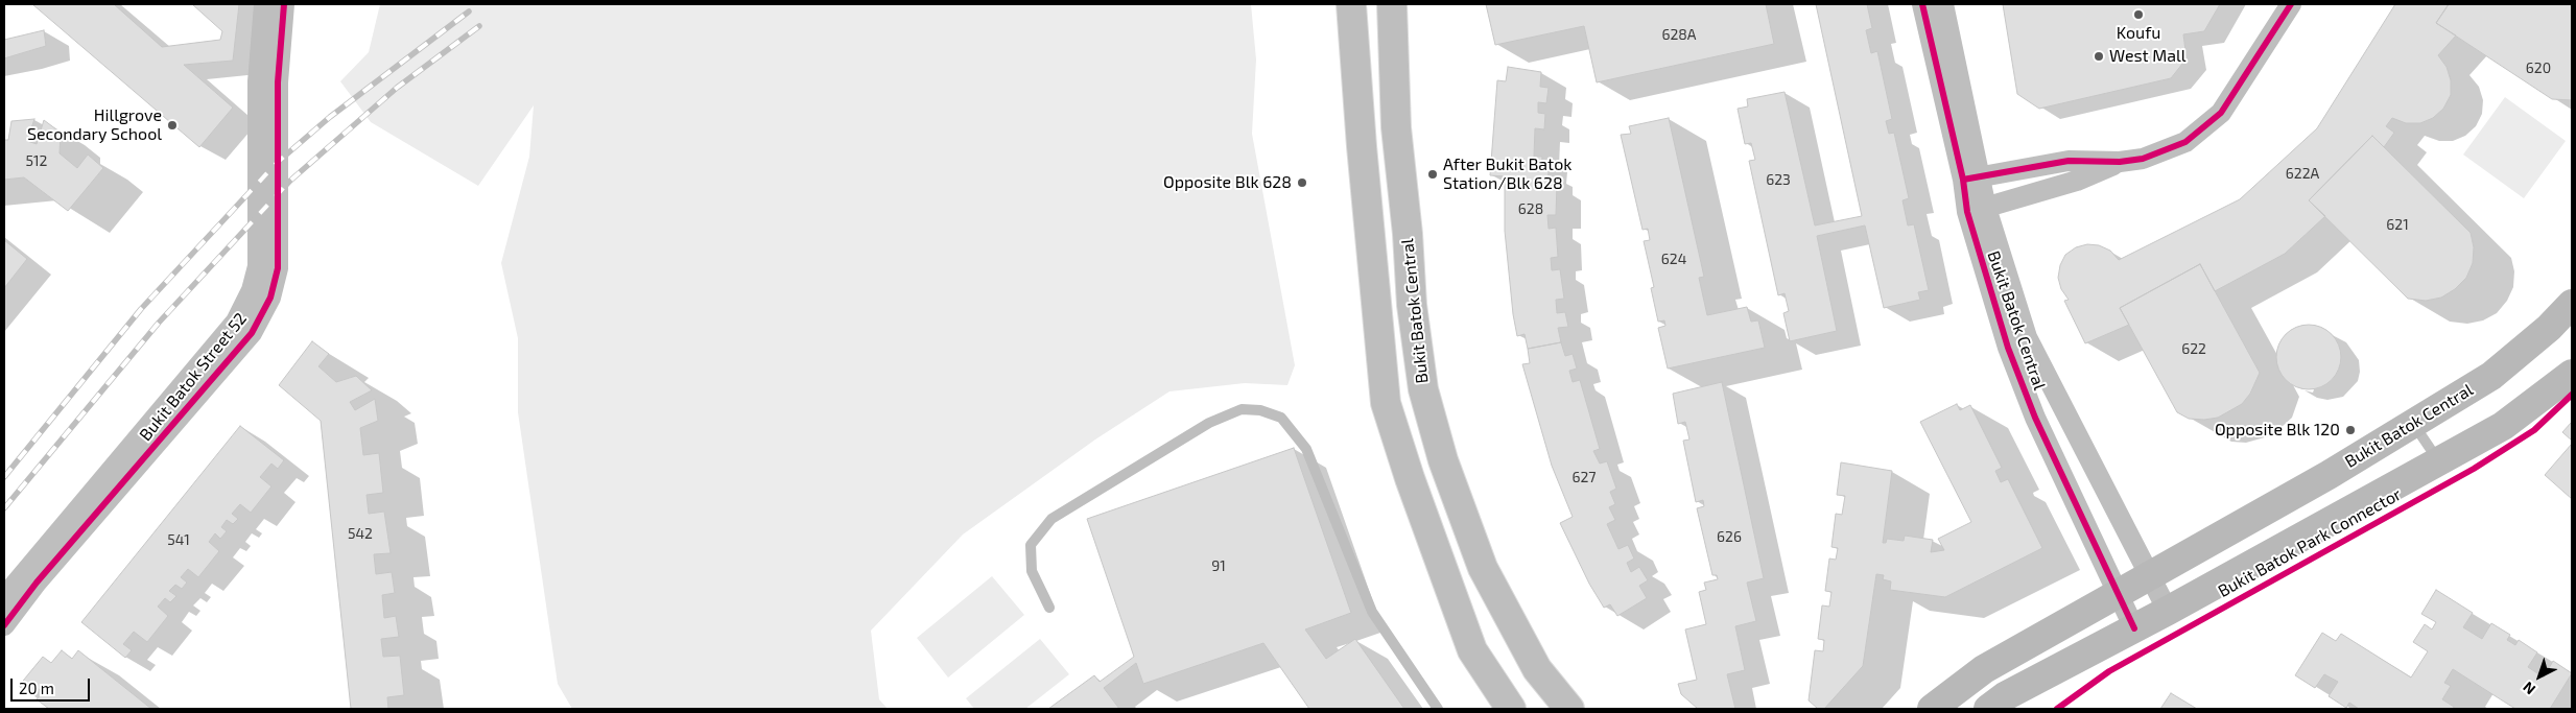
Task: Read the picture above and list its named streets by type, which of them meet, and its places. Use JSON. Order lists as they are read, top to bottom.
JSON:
{
  "streets": {
    "main road": ["Bukit Batok Central"],
    "street": ["Bukit Batok Street 52"],
    "cycle path": ["Bukit Batok Park Connector"]
  },
  "places": [
    "Koufu",
    "West Mall",
    "Hillgrove Secondary School",
    "After Bukit Batok Station/Blk 628",
    "Opposite Blk 628",
    "Opposite Blk 120"
  ],
  "house_numbers": [
    "628A",
    "620",
    "512",
    "622A",
    "623",
    "628",
    "621",
    "624",
    "622",
    "627",
    "542",
    "626",
    "541",
    "91"
  ],
  "scale_bar": "20 m",
  "north": "bottom left"
}
